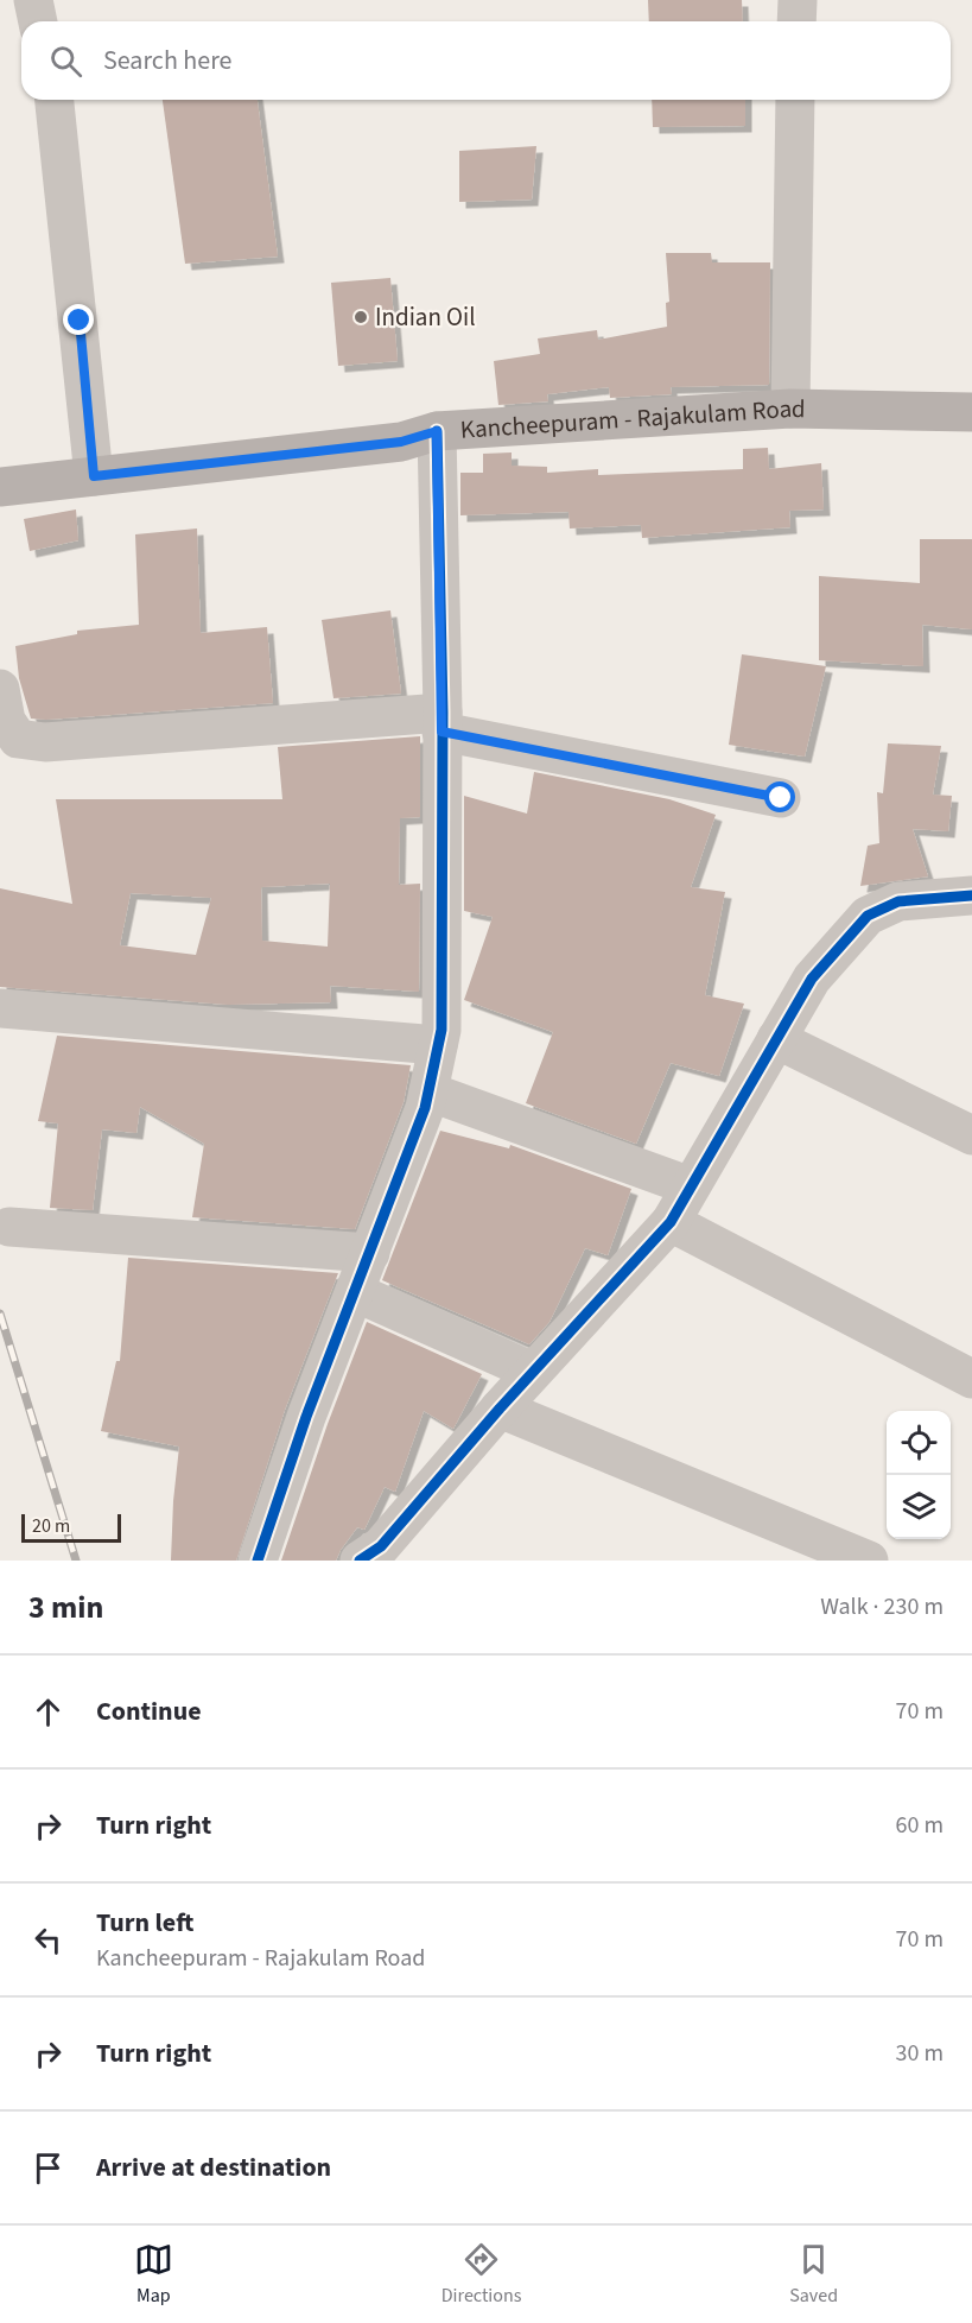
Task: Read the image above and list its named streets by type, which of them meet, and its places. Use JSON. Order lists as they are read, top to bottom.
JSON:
{
  "streets": {
    "main road": ["Kancheepuram - Rajakulam Road"]
  },
  "places": ["Indian Oil"],
  "scale_bar": "20 m",
  "page": {
    "search": "Search here",
    "scale": "20 m",
    "heading": ["3 min", "Walk · 230 m"],
    "list": [
      ["Continue", "70 m"],
      ["Turn right", "60 m"],
      ["Turn left", "Kancheepuram - Rajakulam Road", "70 m"],
      ["Turn right", "30 m"],
      "Arrive at destination"
    ],
    "nav": ["Map", "Directions", "Saved"]
  }
}
